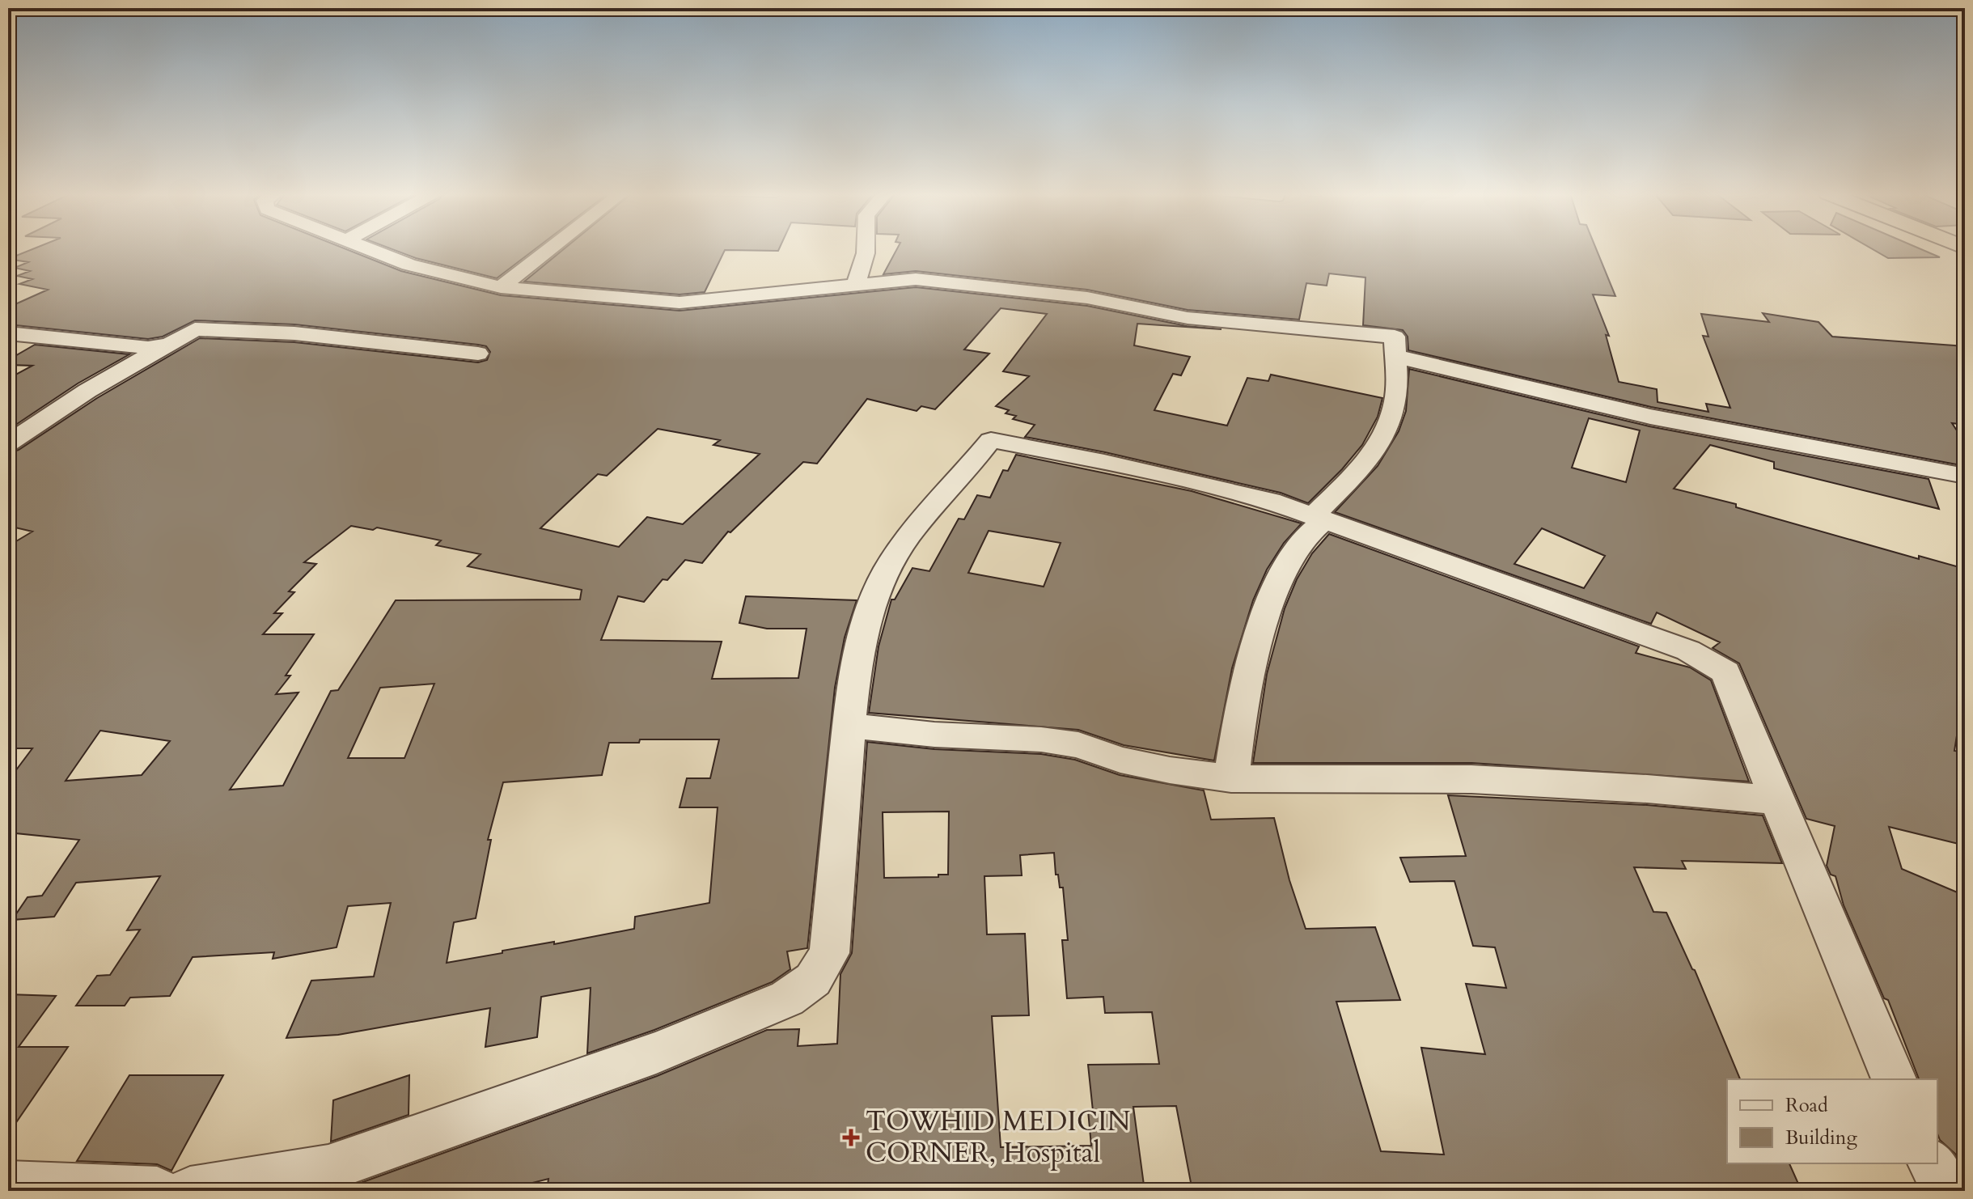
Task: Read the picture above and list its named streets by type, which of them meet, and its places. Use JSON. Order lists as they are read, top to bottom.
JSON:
{
  "places": {
    "health": ["TOWHID MEDICIN CORNER, Hospital"]
  },
  "legend": ["Road", "Building"]
}
